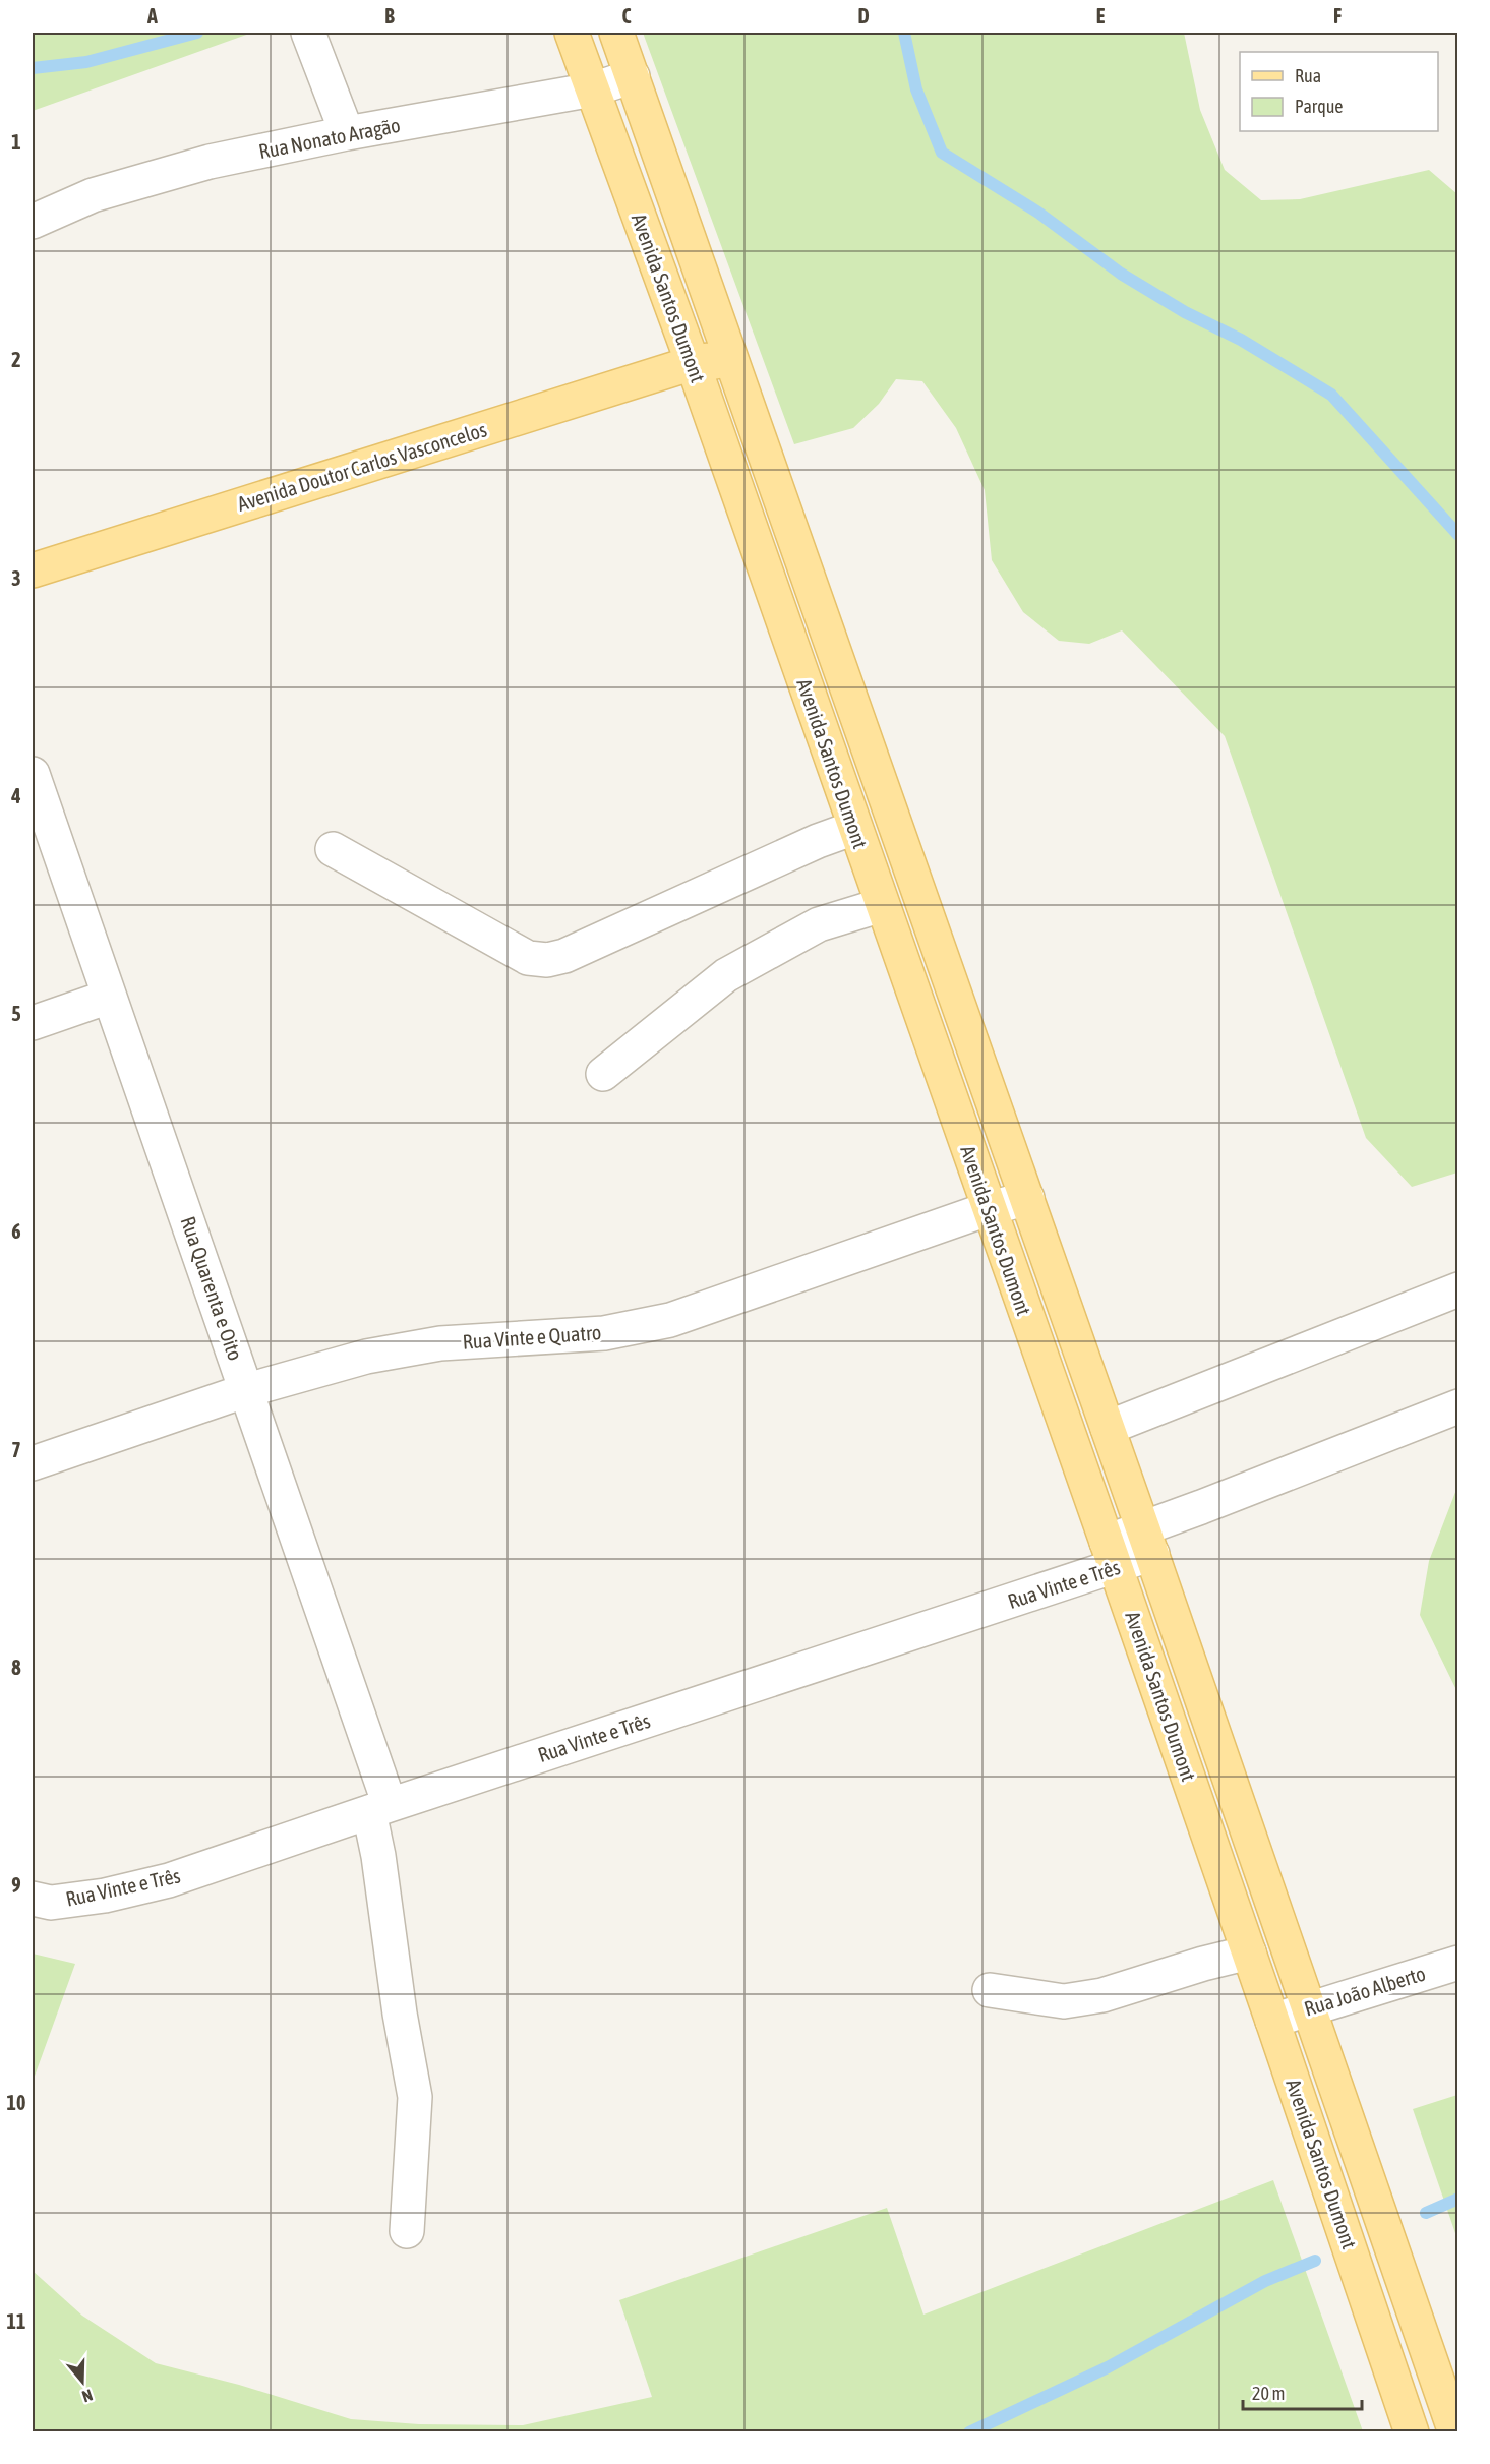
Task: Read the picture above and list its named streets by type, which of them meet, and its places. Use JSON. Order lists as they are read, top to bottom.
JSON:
{
  "streets": {
    "main road": ["Avenida Santos Dumont", "Avenida Doutor Carlos Vasconcelos"],
    "street": [
      "Rua Nonato Aragão",
      "Rua Quarenta e Oito",
      "Rua Vinte e Quatro",
      "Rua Vinte e Três",
      "Rua João Alberto"
    ]
  },
  "crossings": [
    ["Rua Nonato Aragão", "Avenida Santos Dumont"],
    ["Avenida Santos Dumont", "Avenida Doutor Carlos Vasconcelos"],
    ["Avenida Santos Dumont", "Rua Vinte e Quatro"],
    ["Avenida Santos Dumont", "Rua Vinte e Três"],
    ["Avenida Santos Dumont", "Rua João Alberto"],
    ["Rua Quarenta e Oito", "Rua Vinte e Quatro"],
    ["Rua Quarenta e Oito", "Rua Vinte e Três"]
  ],
  "legend": ["Rua", "Parque"],
  "scale_bar": "20 m",
  "north": "bottom",
  "grid": {
    "columns": [
      "A",
      "B",
      "C",
      "D",
      "E",
      "F"
    ],
    "rows": [
      "1",
      "2",
      "3",
      "4",
      "5",
      "6",
      "7",
      "8",
      "9",
      "10",
      "11"
    ]
  }
}
